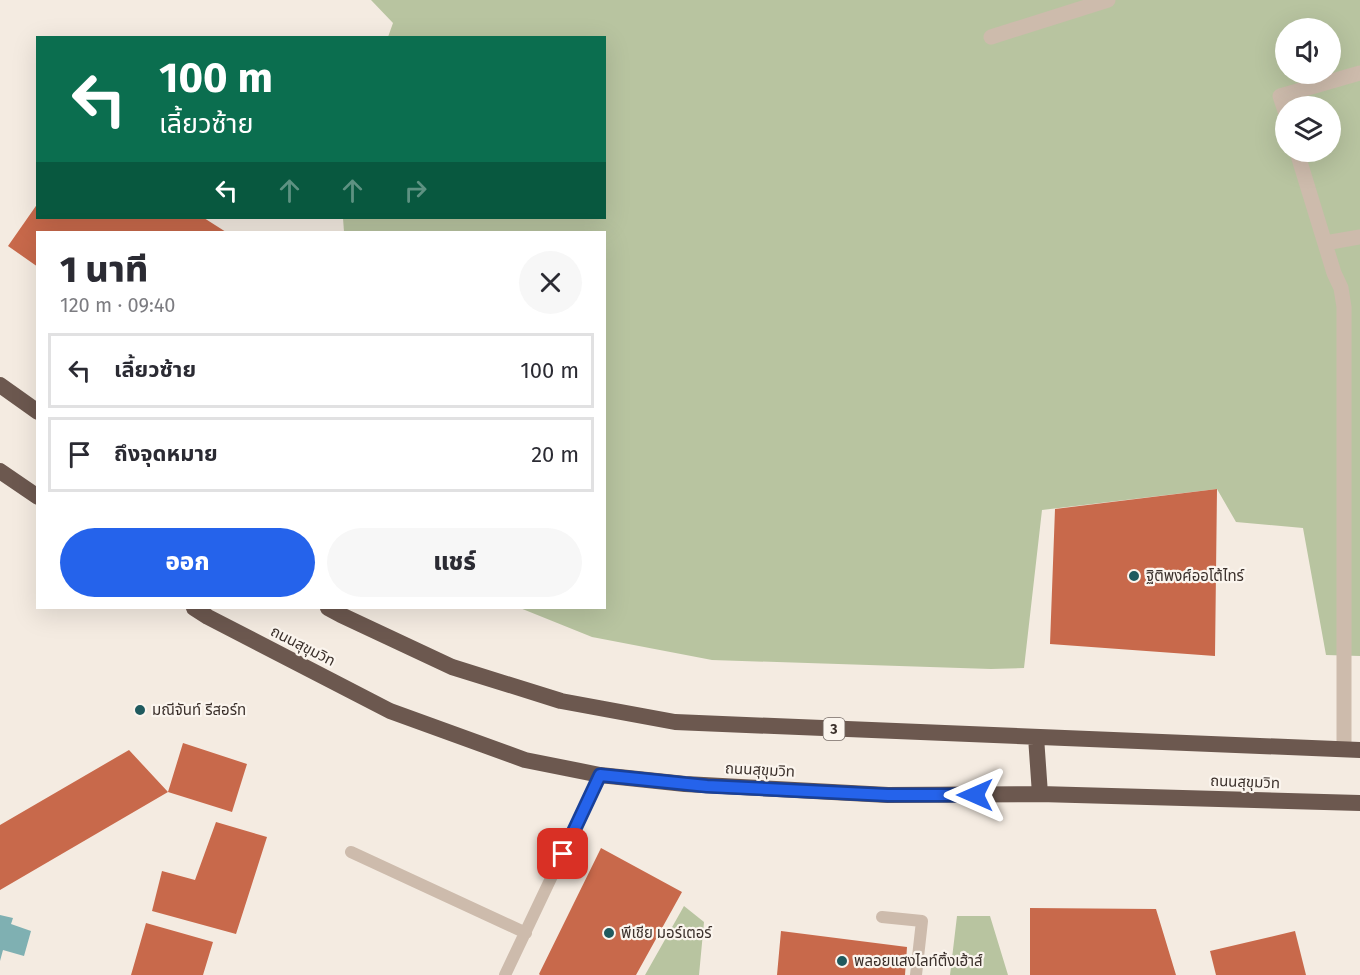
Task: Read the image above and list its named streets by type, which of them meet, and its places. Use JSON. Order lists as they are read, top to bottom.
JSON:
{
  "streets": {
    "highway": ["ถนนสุขุมวิท", "3"]
  },
  "places": [
    "ฐิติพงศ์ออโต้ไทร์",
    "มณีจันท์ รีสอร์ท",
    "พีเชีย มอร์เตอร์",
    "พลอยแสงไลท์ติ้งเฮ้าส์"
  ],
  "page": {
    "turn": ["100 m", "เลี้ยวซ้าย"],
    "heading": ["1 นาที", "120 m · 09:40"],
    "list": [
      {
        "name": "เลี้ยวซ้าย",
        "value": "100 m"
      },
      {
        "name": "ถึงจุดหมาย",
        "value": "20 m"
      }
    ],
    "buttons": ["ออก", "แชร์"]
  }
}
